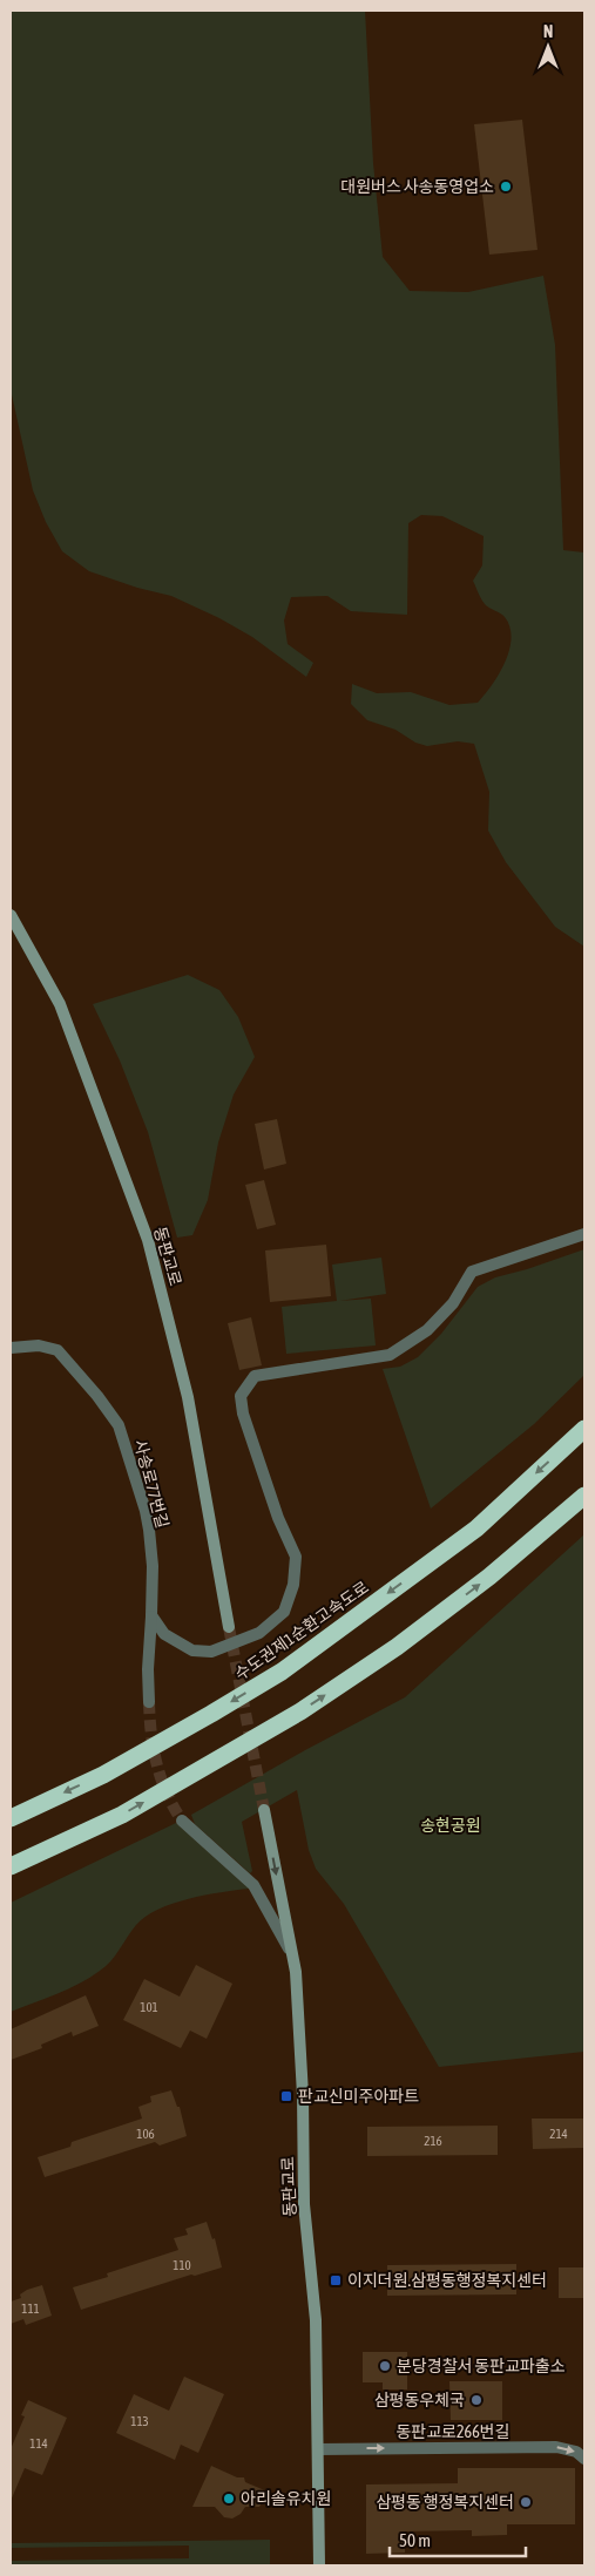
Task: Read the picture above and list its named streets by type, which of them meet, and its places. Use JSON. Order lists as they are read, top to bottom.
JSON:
{
  "streets": {
    "highway": ["수도권제1순환고속도로"],
    "main road": ["동판교로"],
    "street": ["사송로77번길", "동판교로266번길"]
  },
  "crossings": [
    ["동판교로", "동판교로266번길"]
  ],
  "one_way": ["동판교로266번길"],
  "parks": ["송현공원"],
  "places": {
    "other": [
      "대원버스 사송동영업소",
      "분당경찰서 동판교파출소",
      "삼평동우체국",
      "아리솔유치원",
      "삼평동 행정복지센터"
    ],
    "transit": ["판교신미주아파트", "이지더원.삼평동행정복지센터"]
  },
  "house_numbers": [
    "101",
    "106",
    "214",
    "216",
    "110",
    "111",
    "113",
    "114"
  ],
  "scale_bar": "50 m",
  "north": "top"
}
